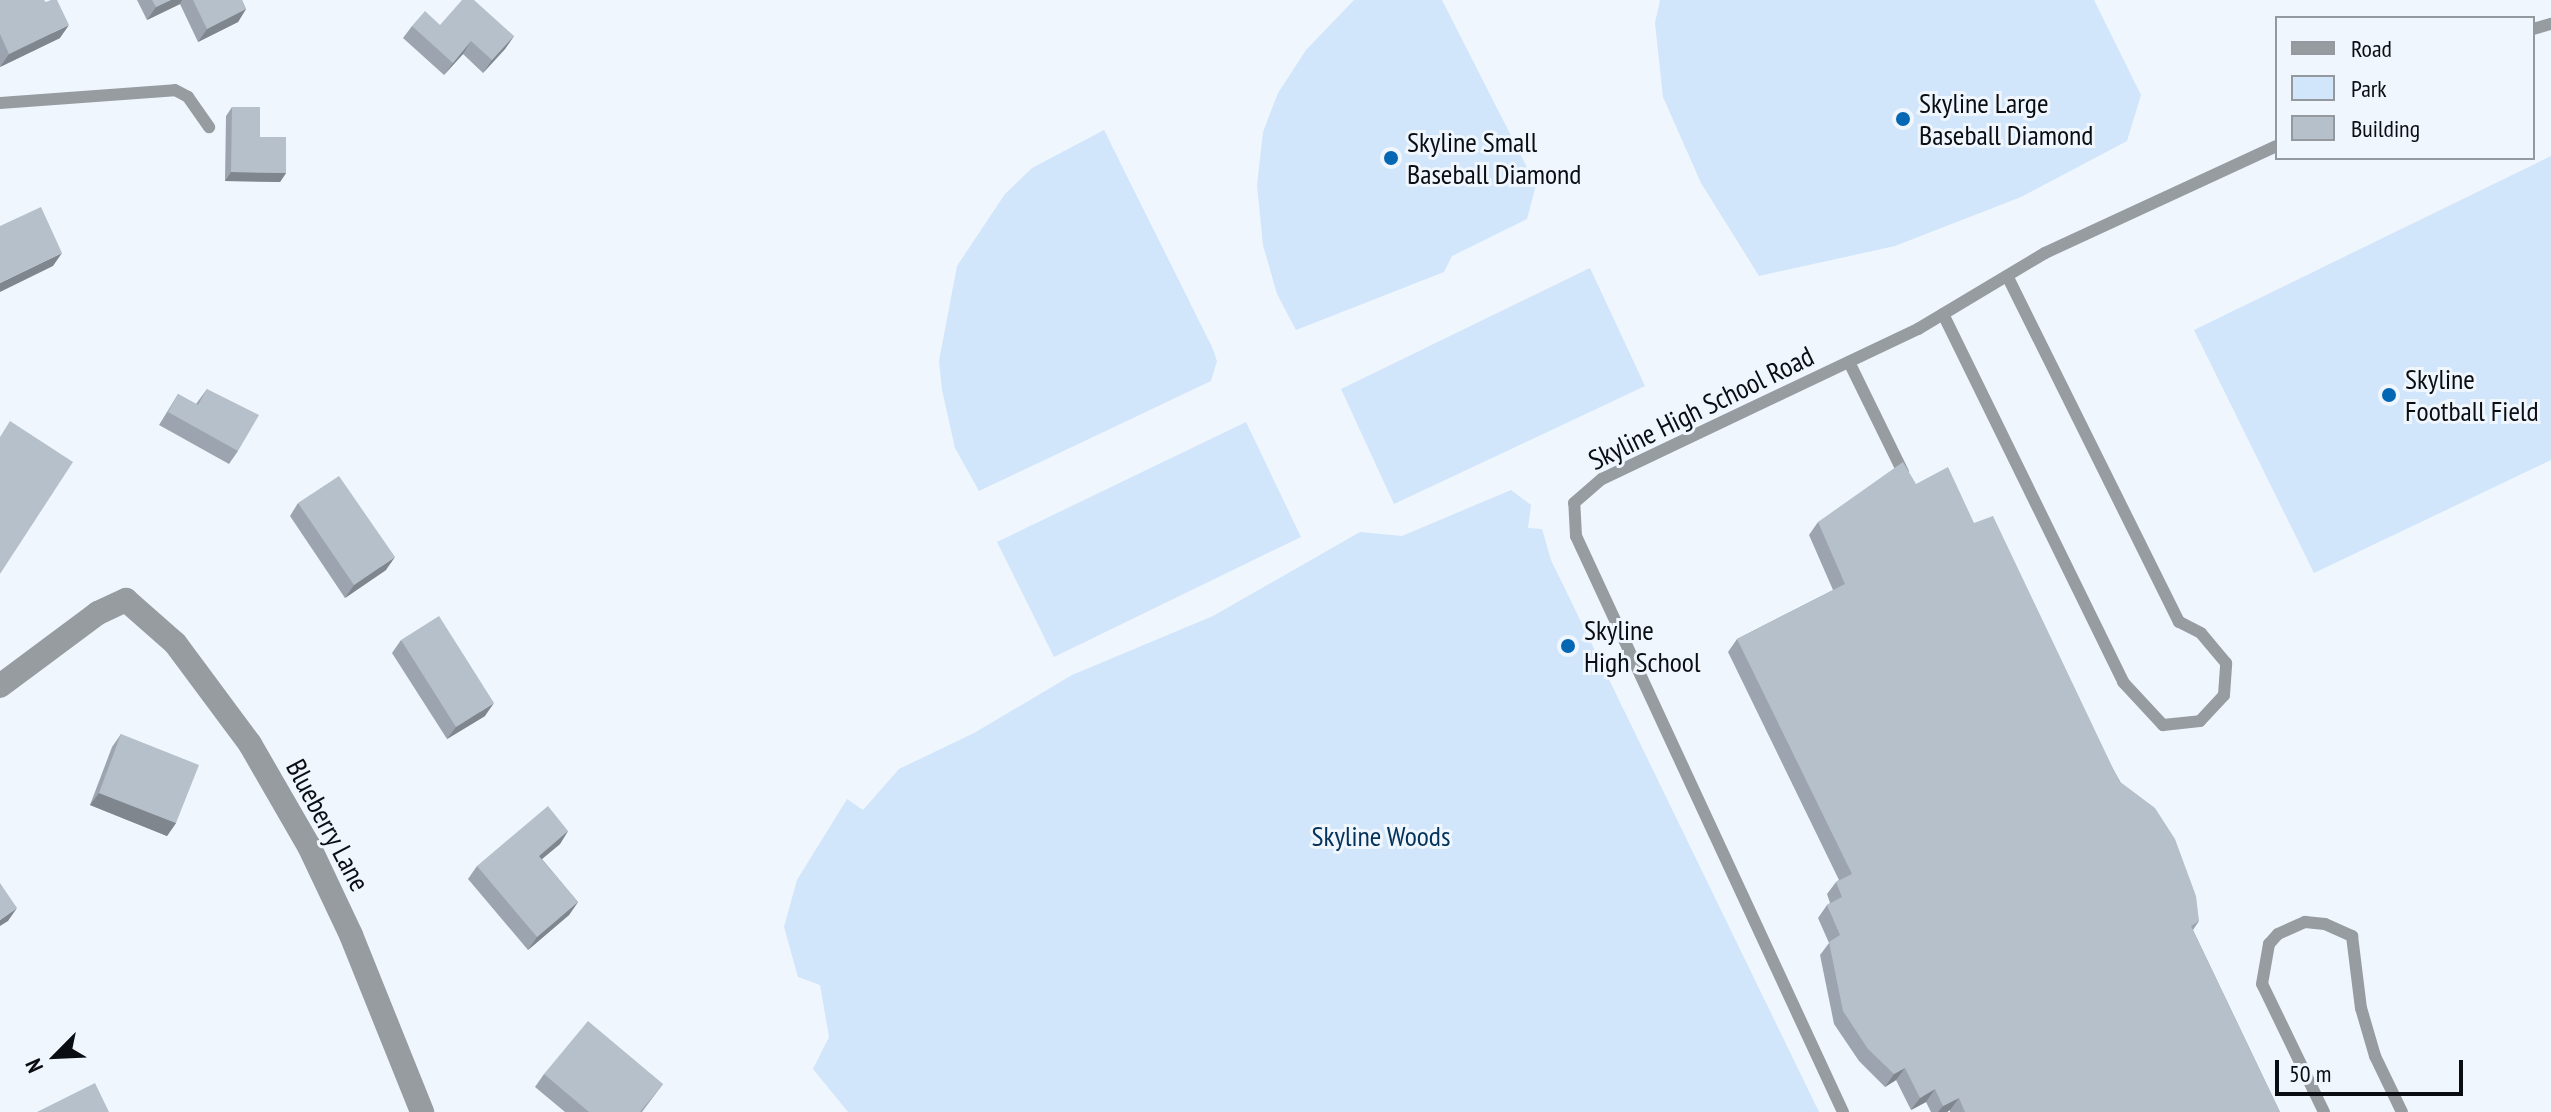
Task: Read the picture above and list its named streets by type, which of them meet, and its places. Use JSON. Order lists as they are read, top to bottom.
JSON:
{
  "streets": {
    "street": ["Blueberry Lane"],
    "lane": ["Skyline High School Road"]
  },
  "parks": ["Skyline Woods"],
  "places": [
    "Skyline Large Baseball Diamond",
    "Skyline Small Baseball Diamond",
    "Skyline Football Field",
    "Skyline High School"
  ],
  "legend": ["Road", "Park", "Building"],
  "scale_bar": "50 m",
  "north": "bottom left"
}
